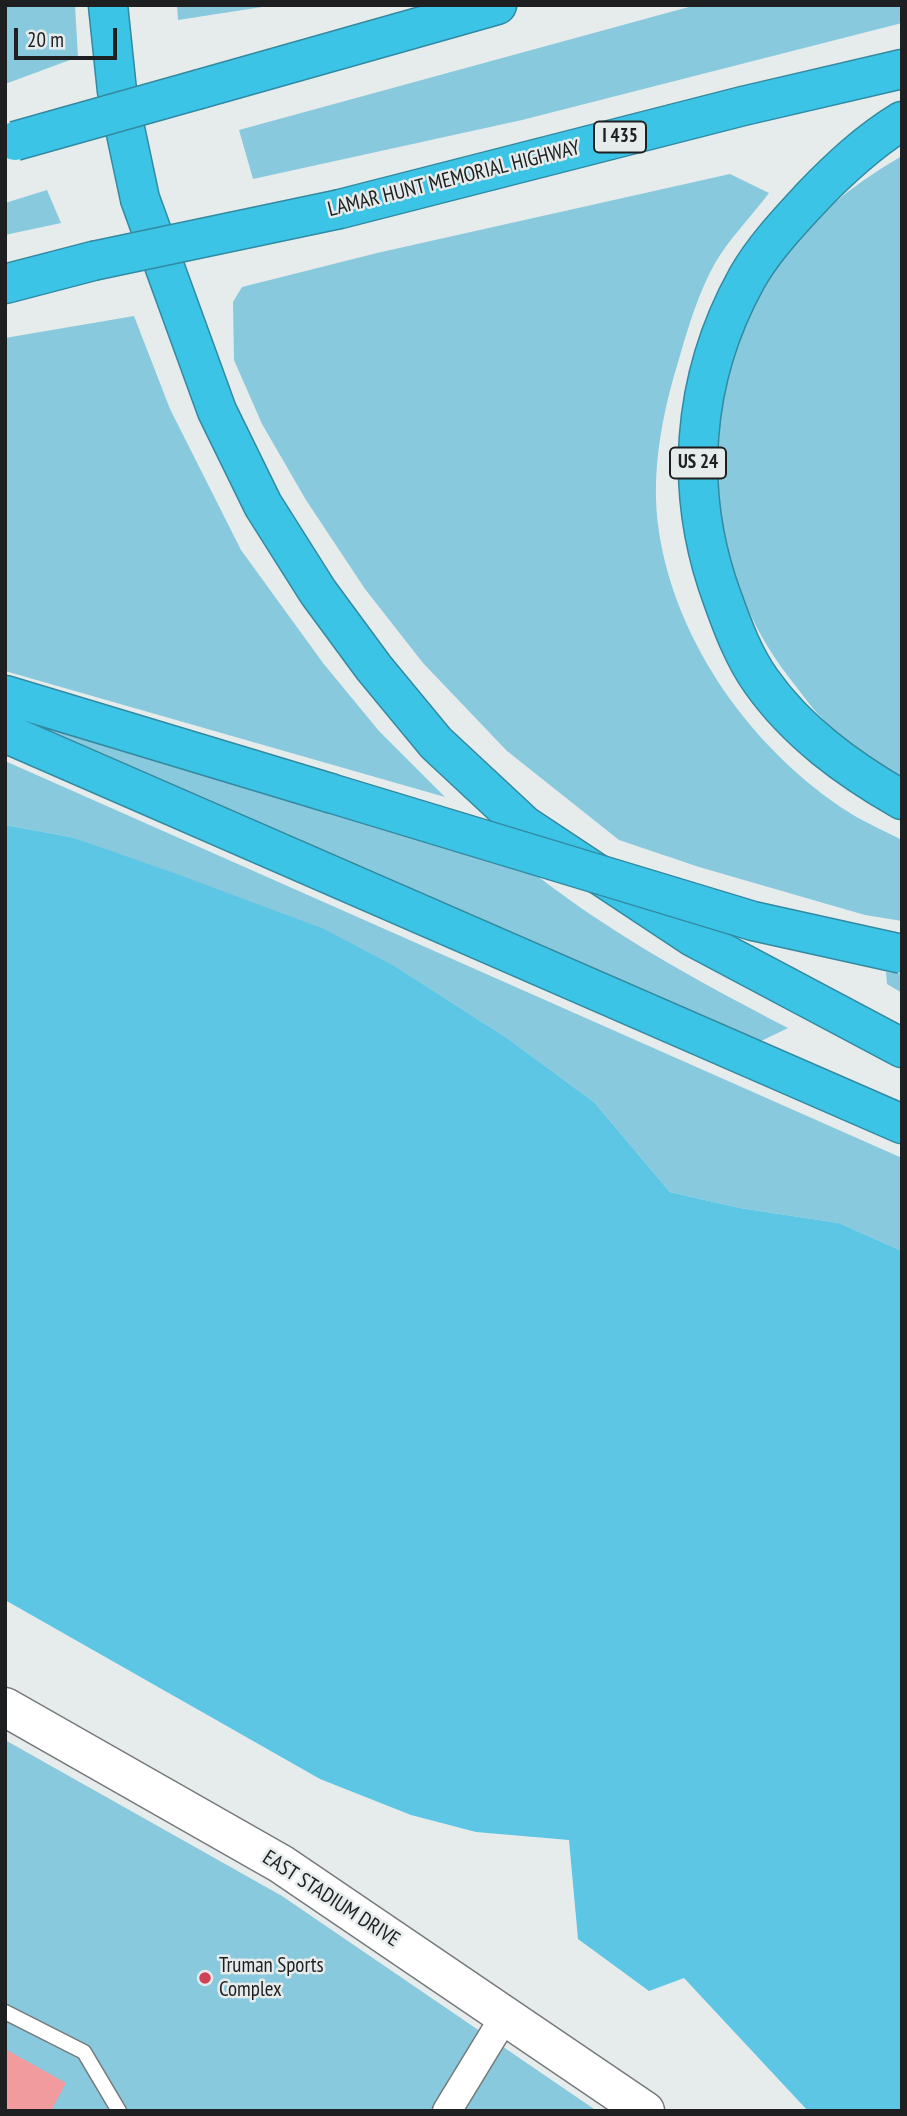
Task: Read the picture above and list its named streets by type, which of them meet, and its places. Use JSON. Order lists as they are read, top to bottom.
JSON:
{
  "streets": {
    "highway": ["I 435", "LAMAR HUNT MEMORIAL HIGHWAY", "US 24"],
    "main road": ["EAST STADIUM DRIVE"]
  },
  "places": ["Truman Sports Complex"],
  "scale_bar": "20 m"
}
